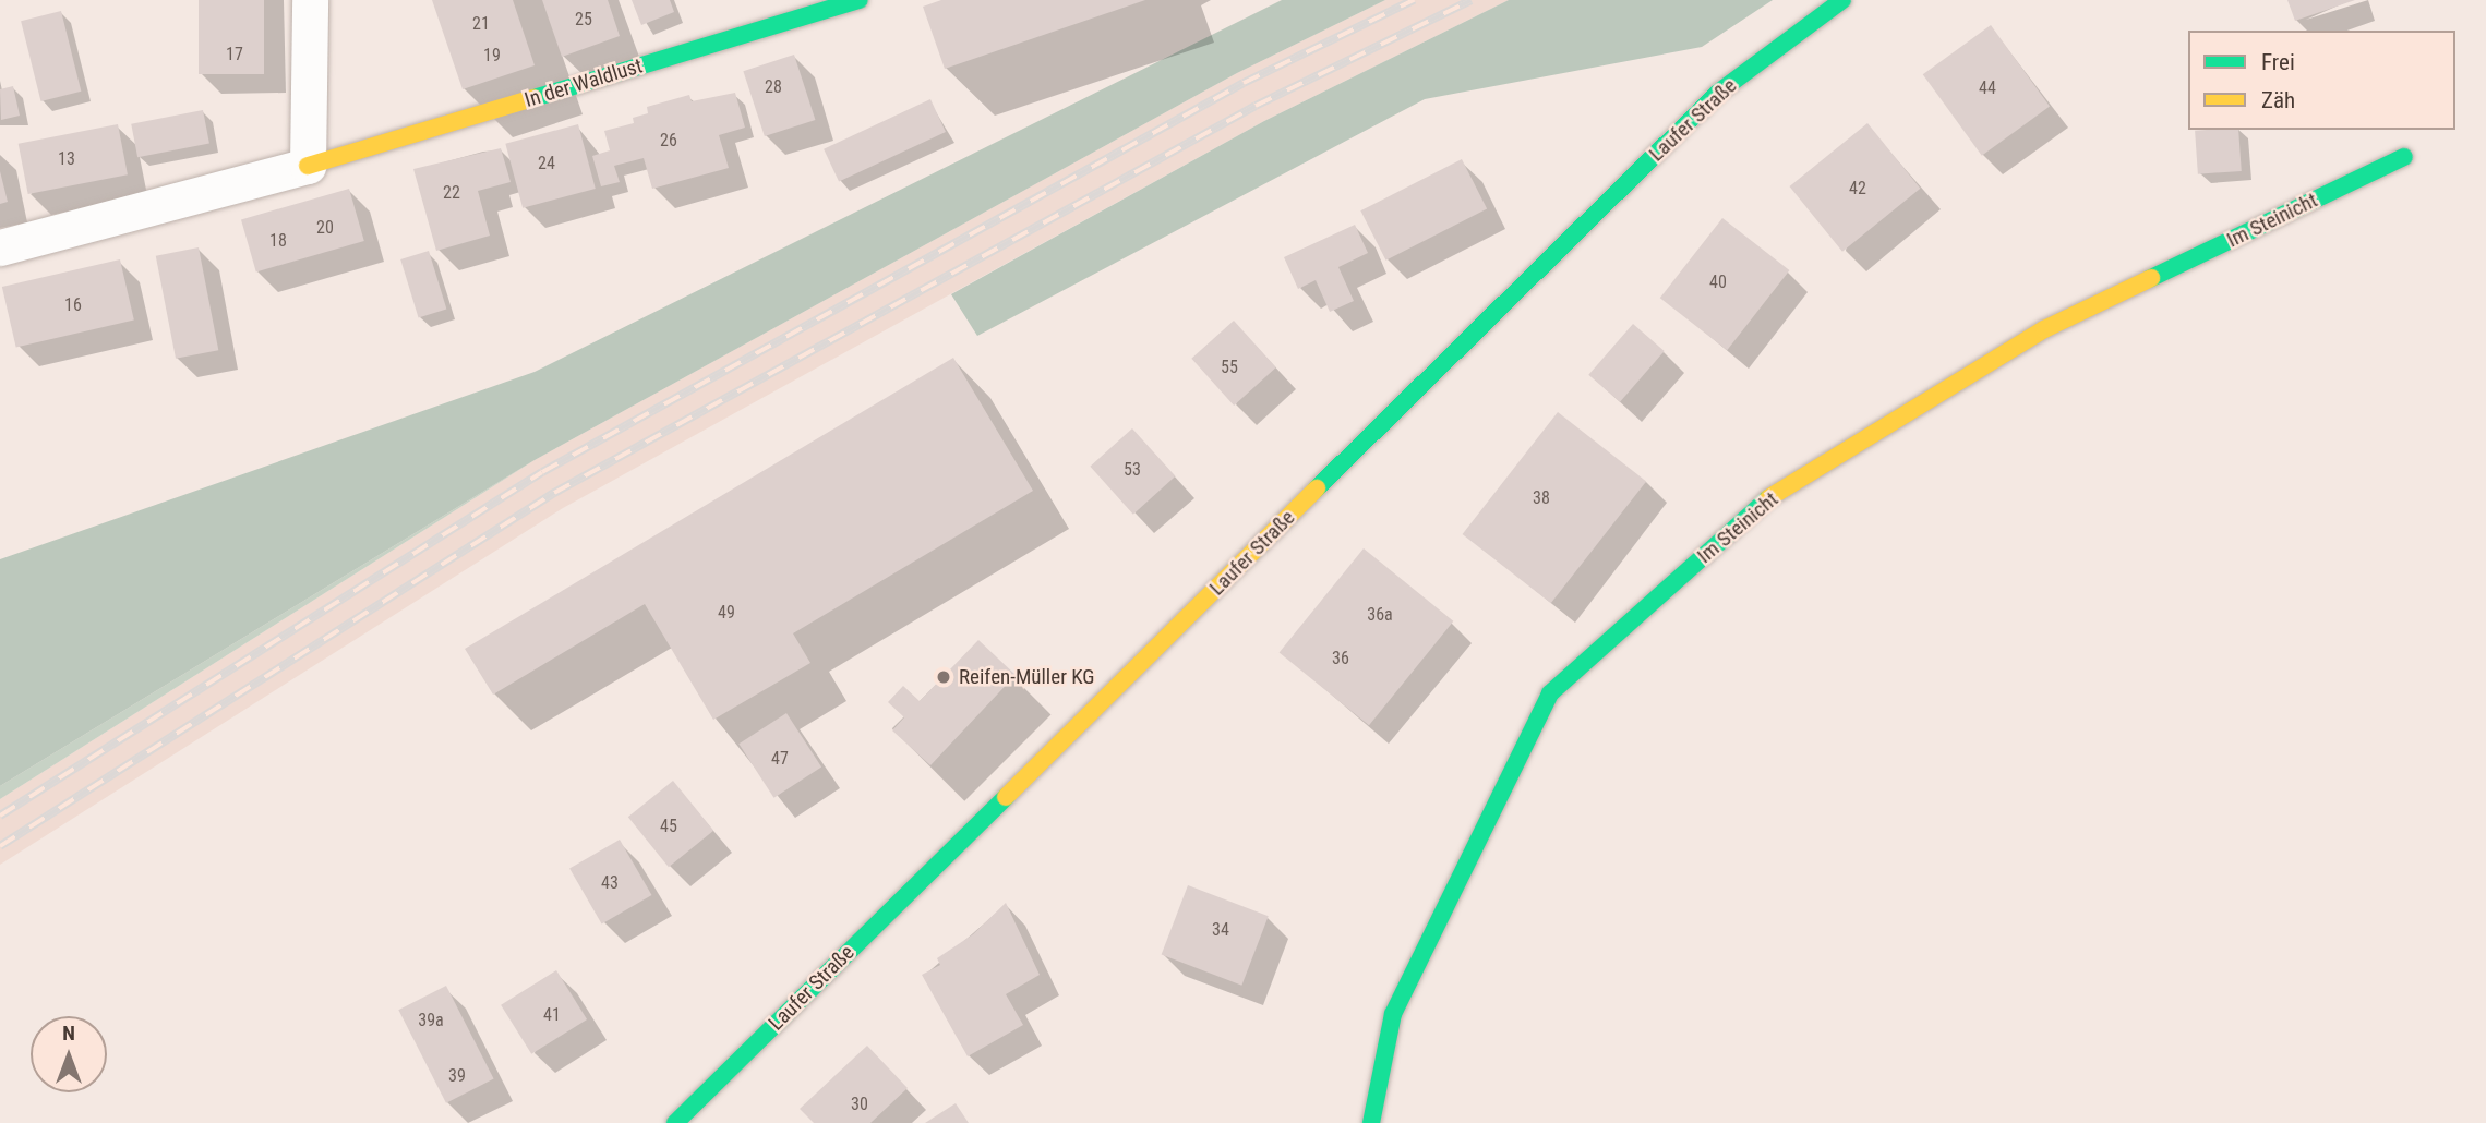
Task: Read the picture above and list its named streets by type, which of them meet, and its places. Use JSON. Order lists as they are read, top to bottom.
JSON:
{
  "streets": {
    "street": ["In der Waldlust", "Laufer Straße", "Im Steinicht"]
  },
  "places": ["Reifen-Müller KG"],
  "house_numbers": [
    "25",
    "21",
    "17",
    "19",
    "28",
    "44",
    "26",
    "13",
    "24",
    "42",
    "22",
    "20",
    "18",
    "40",
    "16",
    "55",
    "53",
    "38",
    "49",
    "36a",
    "36",
    "47",
    "45",
    "43",
    "34",
    "41",
    "39a",
    "39",
    "30"
  ],
  "legend": ["Frei", "Zäh"],
  "north": "top"
}
